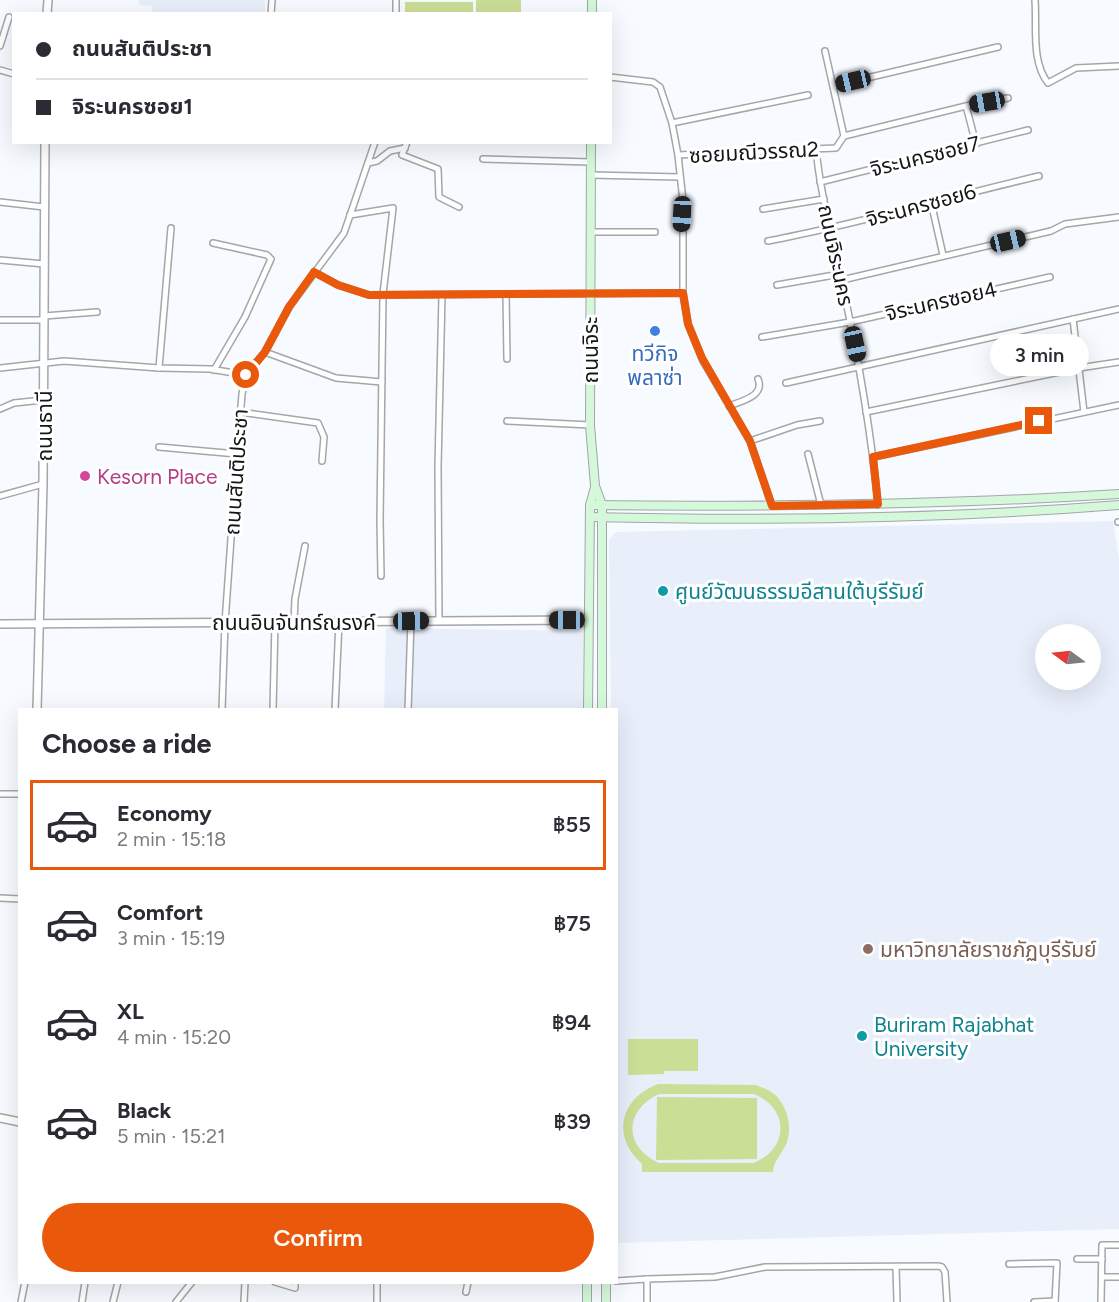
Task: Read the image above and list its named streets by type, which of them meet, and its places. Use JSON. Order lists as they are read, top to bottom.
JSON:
{
  "streets": {
    "main road": ["ถนนจิระ"],
    "street": [
      "ซอยมณีวรรณ2",
      "จิระนครซอย7",
      "จิระนครซอย6",
      "ถนนจิระนคร",
      "จิระนครซอย4",
      "ถนนธานี",
      "ถนนสันติประชา",
      "ถนนอินจันทร์ณรงค์"
    ]
  },
  "crossings": [
    ["ซอยมณีวรรณ2", "ถนนจิระนคร"],
    ["จิระนครซอย7", "ถนนจิระนคร"],
    ["จิระนครซอย6", "ถนนจิระนคร"],
    ["ถนนจิระนคร", "จิระนครซอย4"],
    ["ถนนจิระ", "ถนนอินจันทร์ณรงค์"],
    ["ถนนธานี", "ถนนอินจันทร์ณรงค์"],
    ["ถนนสันติประชา", "ถนนอินจันทร์ณรงค์"]
  ],
  "places": [
    "ทวีกิจ พลาซ่า",
    "Kesorn Place",
    "ศูนย์วัฒนธรรมอีสานใต้บุรีรัมย์",
    "มหาวิทยาลัยราชภัฏบุรีรัมย์",
    "Buriram Rajabhat University"
  ],
  "north": "left",
  "page": {
    "banner": ["ถนนสันติประชา", "จิระนครซอย1"],
    "bubble": "3 min",
    "heading": "Choose a ride",
    "list": [
      {
        "name": "Economy",
        "note": "2 min · 15:18",
        "value": "฿55"
      },
      {
        "name": "Comfort",
        "note": "3 min · 15:19",
        "value": "฿75"
      },
      {
        "name": "XL",
        "note": "4 min · 15:20",
        "value": "฿94"
      },
      {
        "name": "Black",
        "note": "5 min · 15:21",
        "value": "฿39"
      }
    ],
    "buttons": "Confirm"
  }
}
